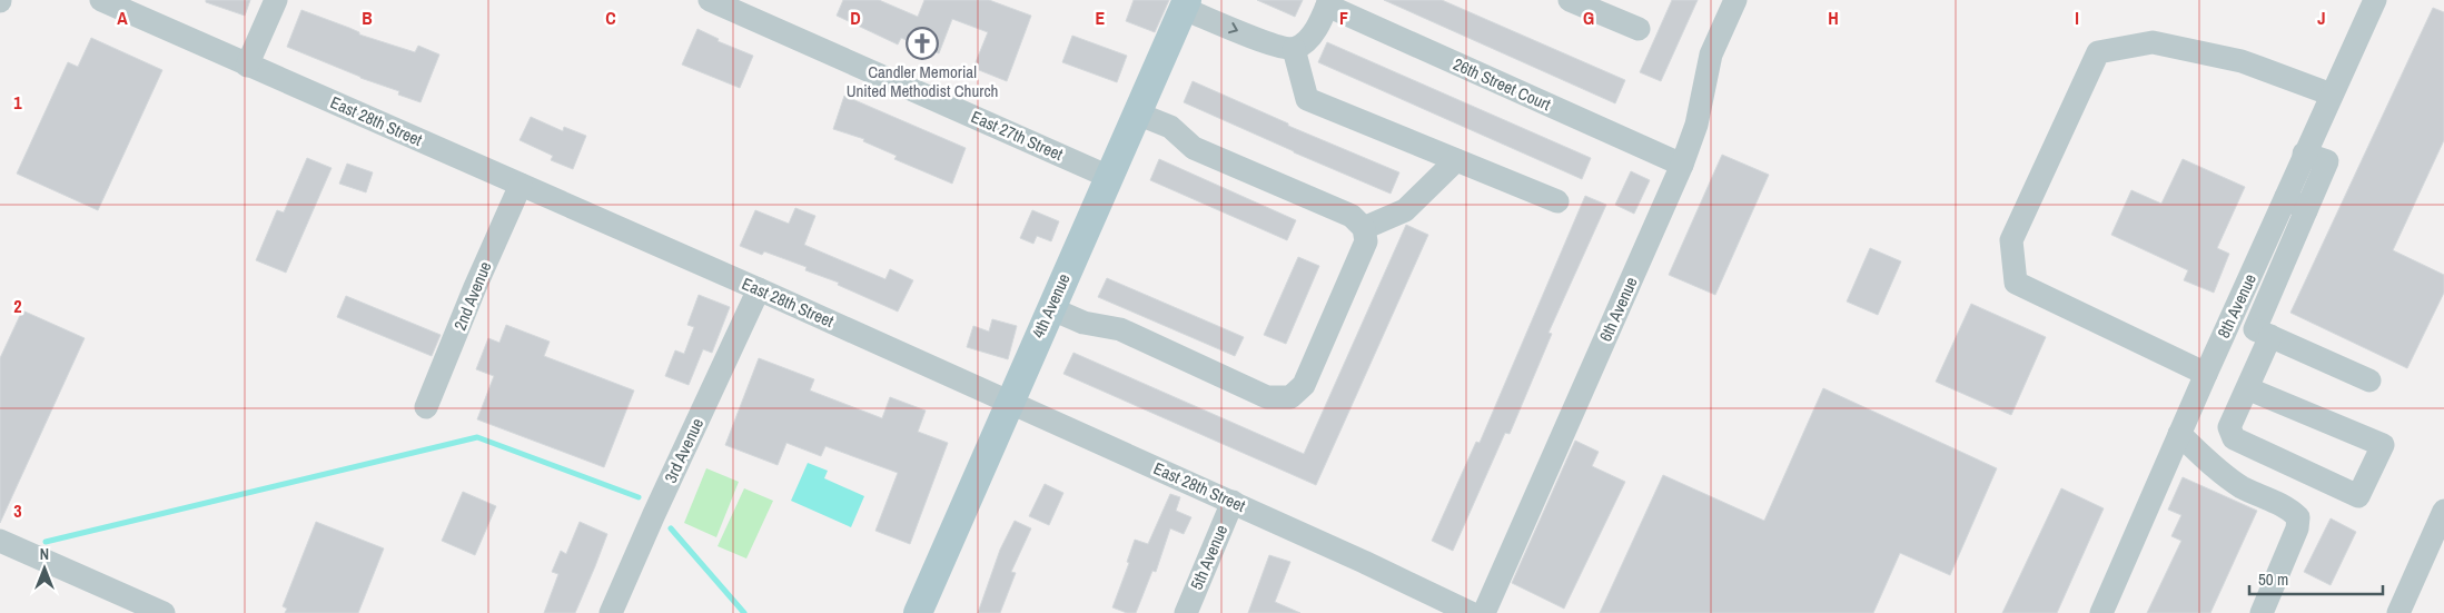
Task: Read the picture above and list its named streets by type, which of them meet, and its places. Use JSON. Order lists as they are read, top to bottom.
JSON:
{
  "streets": {
    "main road": ["4th Avenue"],
    "street": [
      "26th Street Court",
      "East 28th Street",
      "East 27th Street",
      "2nd Avenue",
      "8th Avenue",
      "6th Avenue",
      "3rd Avenue",
      "5th Avenue"
    ]
  },
  "crossings": [
    ["26th Street Court", "6th Avenue"],
    ["East 28th Street", "2nd Avenue"],
    ["East 28th Street", "4th Avenue"],
    ["East 28th Street", "3rd Avenue"],
    ["East 28th Street", "5th Avenue"],
    ["East 27th Street", "4th Avenue"]
  ],
  "places": {
    "church": ["Candler Memorial United Methodist Church"]
  },
  "scale_bar": "50 m",
  "north": "top",
  "grid": {
    "columns": [
      "A",
      "B",
      "C",
      "D",
      "E",
      "F",
      "G",
      "H",
      "I",
      "J"
    ],
    "rows": ["1", "2", "3"]
  }
}
